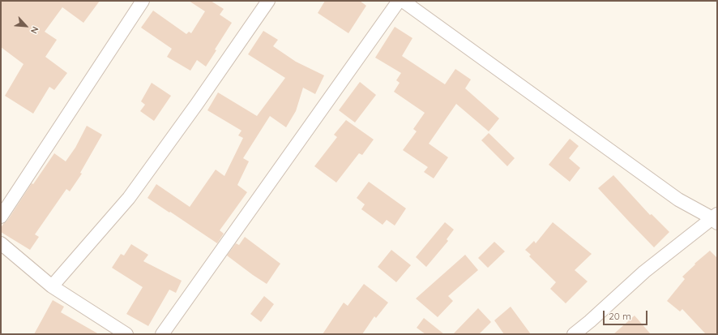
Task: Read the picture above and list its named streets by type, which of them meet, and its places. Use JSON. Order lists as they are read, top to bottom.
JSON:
{
  "scale_bar": "20 m",
  "north": "bottom right"
}
